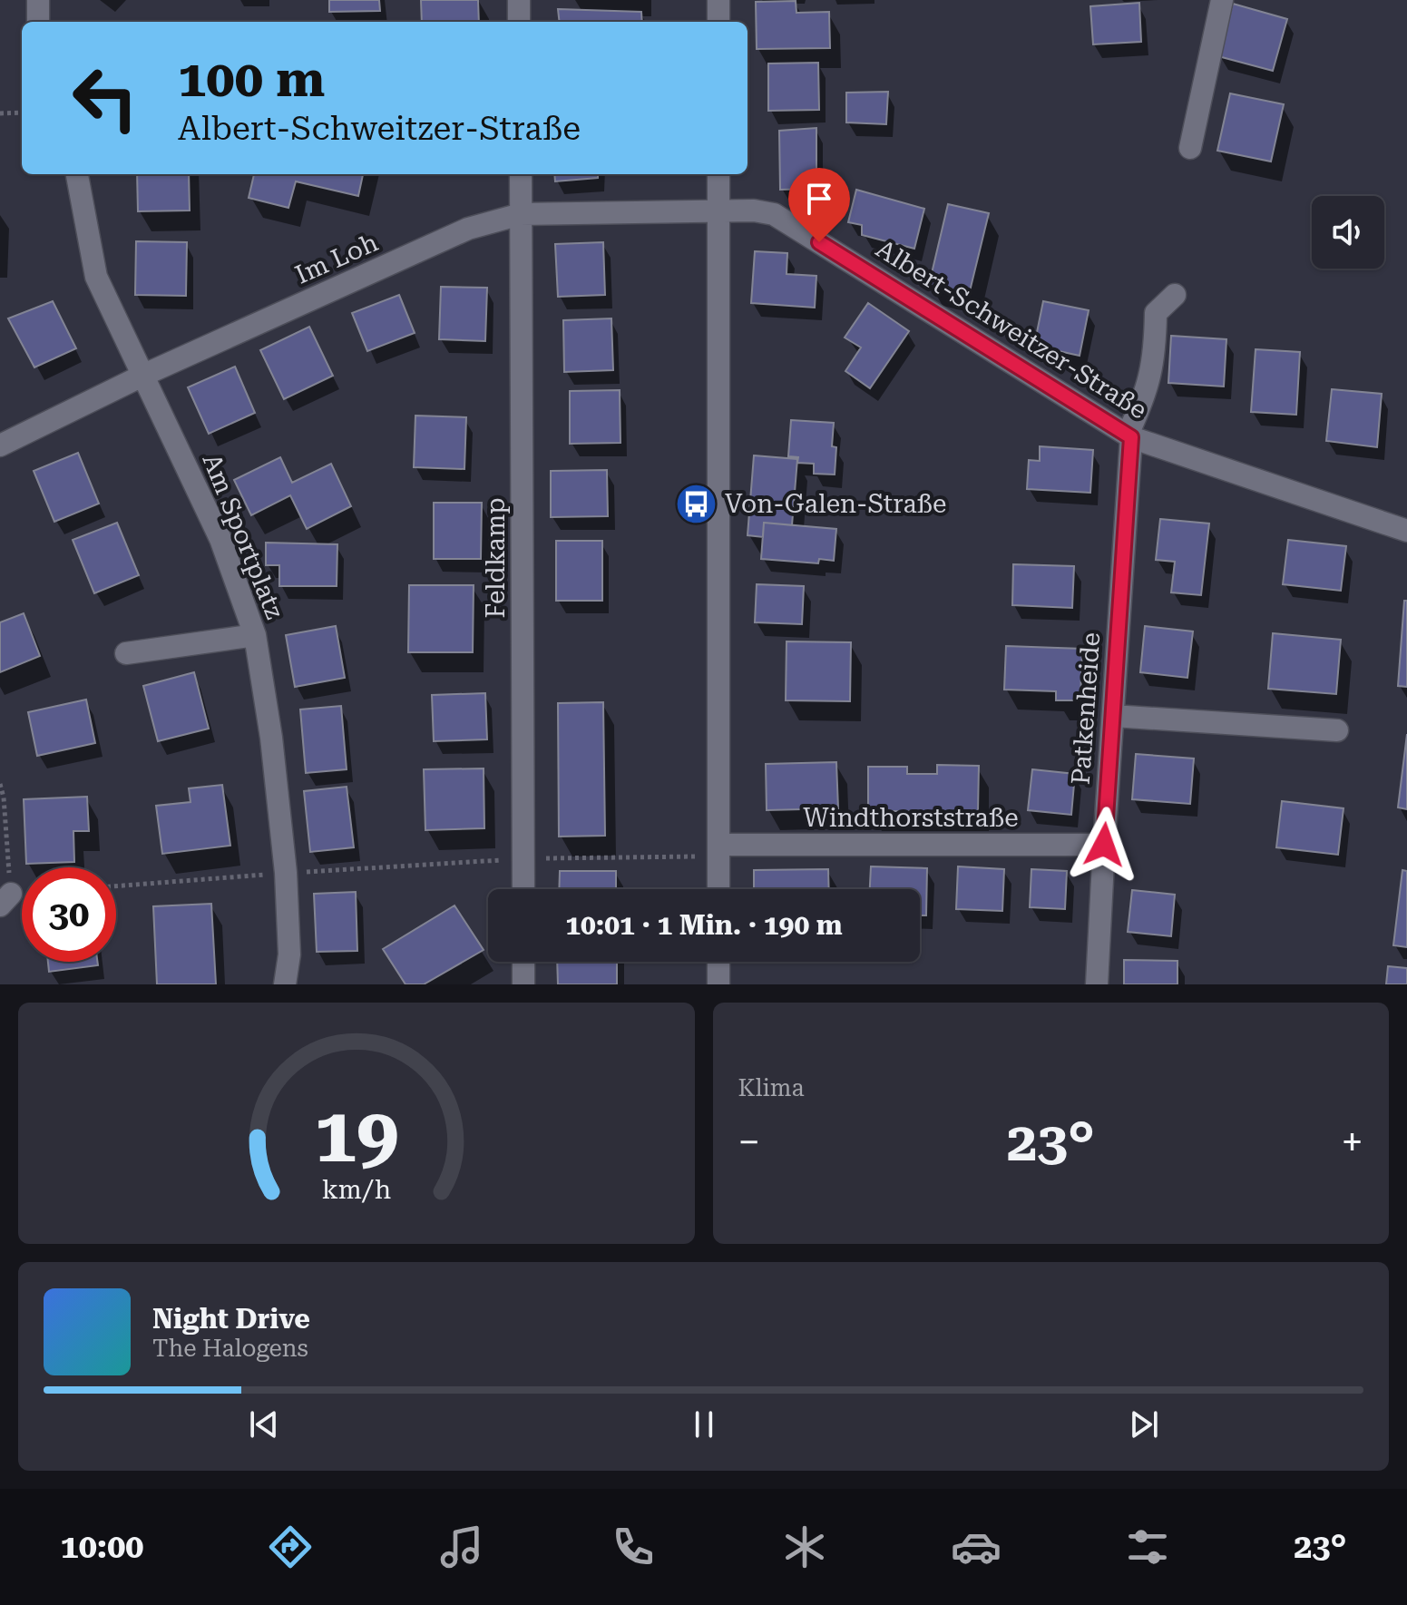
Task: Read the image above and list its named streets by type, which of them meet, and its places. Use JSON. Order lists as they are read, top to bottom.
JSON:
{
  "streets": {
    "street": [
      "Im Loh",
      "Albert-Schweitzer-Straße",
      "Am Sportplatz",
      "Feldkamp",
      "Patkenheide",
      "Windthorststraße"
    ]
  },
  "crossings": [
    ["Im Loh", "Albert-Schweitzer-Straße"],
    ["Im Loh", "Am Sportplatz"],
    ["Im Loh", "Feldkamp"],
    ["Albert-Schweitzer-Straße", "Patkenheide"],
    ["Patkenheide", "Windthorststraße"]
  ],
  "places": {
    "bus stop": ["Von-Galen-Straße"]
  },
  "page": {
    "turn": ["100 m", "Albert-Schweitzer-Straße"],
    "limit": "30",
    "trip": "10:01 · 1 Min. · 190 m",
    "tile": "Klima",
    "heat": ["−", "23°", "+"],
    "song": ["Night Drive", "The Halogens"],
    "tabs": ["10:00", "23°"],
    "gauge": ["19", "km/h"]
  }
}
